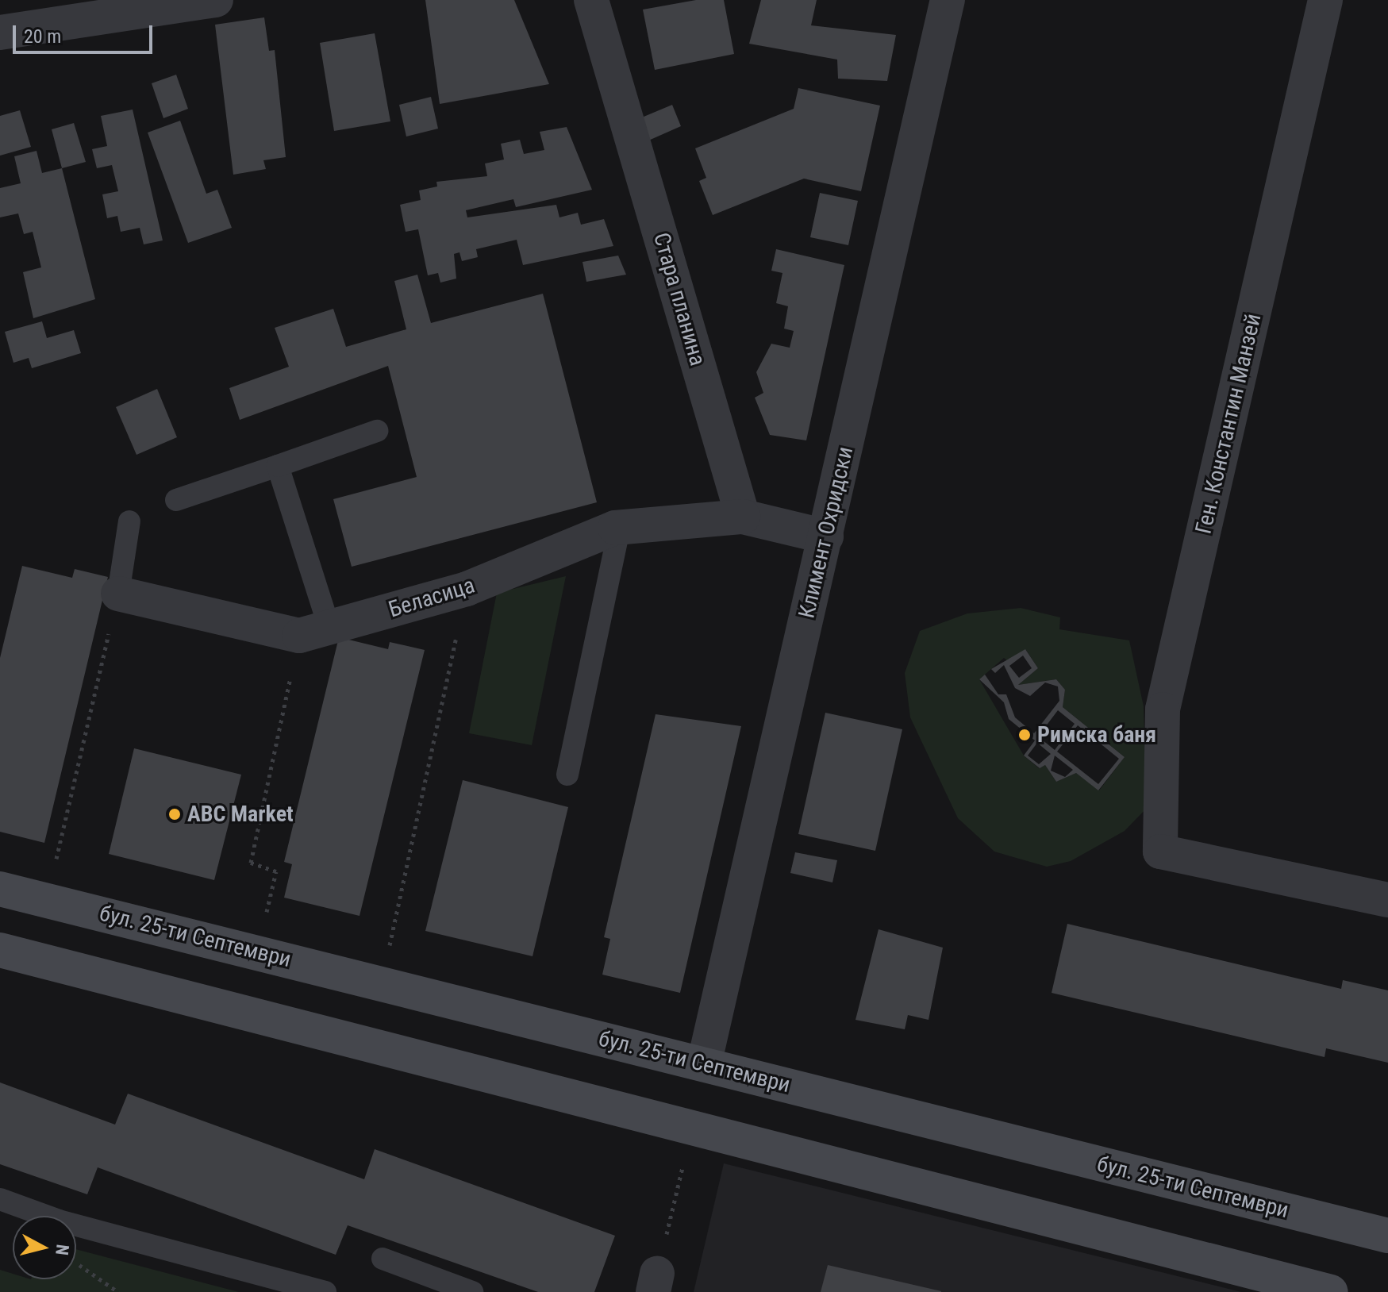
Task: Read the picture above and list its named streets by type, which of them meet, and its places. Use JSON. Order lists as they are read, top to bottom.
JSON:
{
  "streets": {
    "main road": ["бул. 25-ти Септември"],
    "street": [
      "Стара планина",
      "Ген. Константин Манзей",
      "Климент Охридски",
      "Беласица"
    ]
  },
  "crossings": [
    ["Стара планина", "Беласица"],
    ["Климент Охридски", "бул. 25-ти Септември"]
  ],
  "places": ["Римска баня", "ABC Market"],
  "scale_bar": "20 m",
  "north": "right"
}
